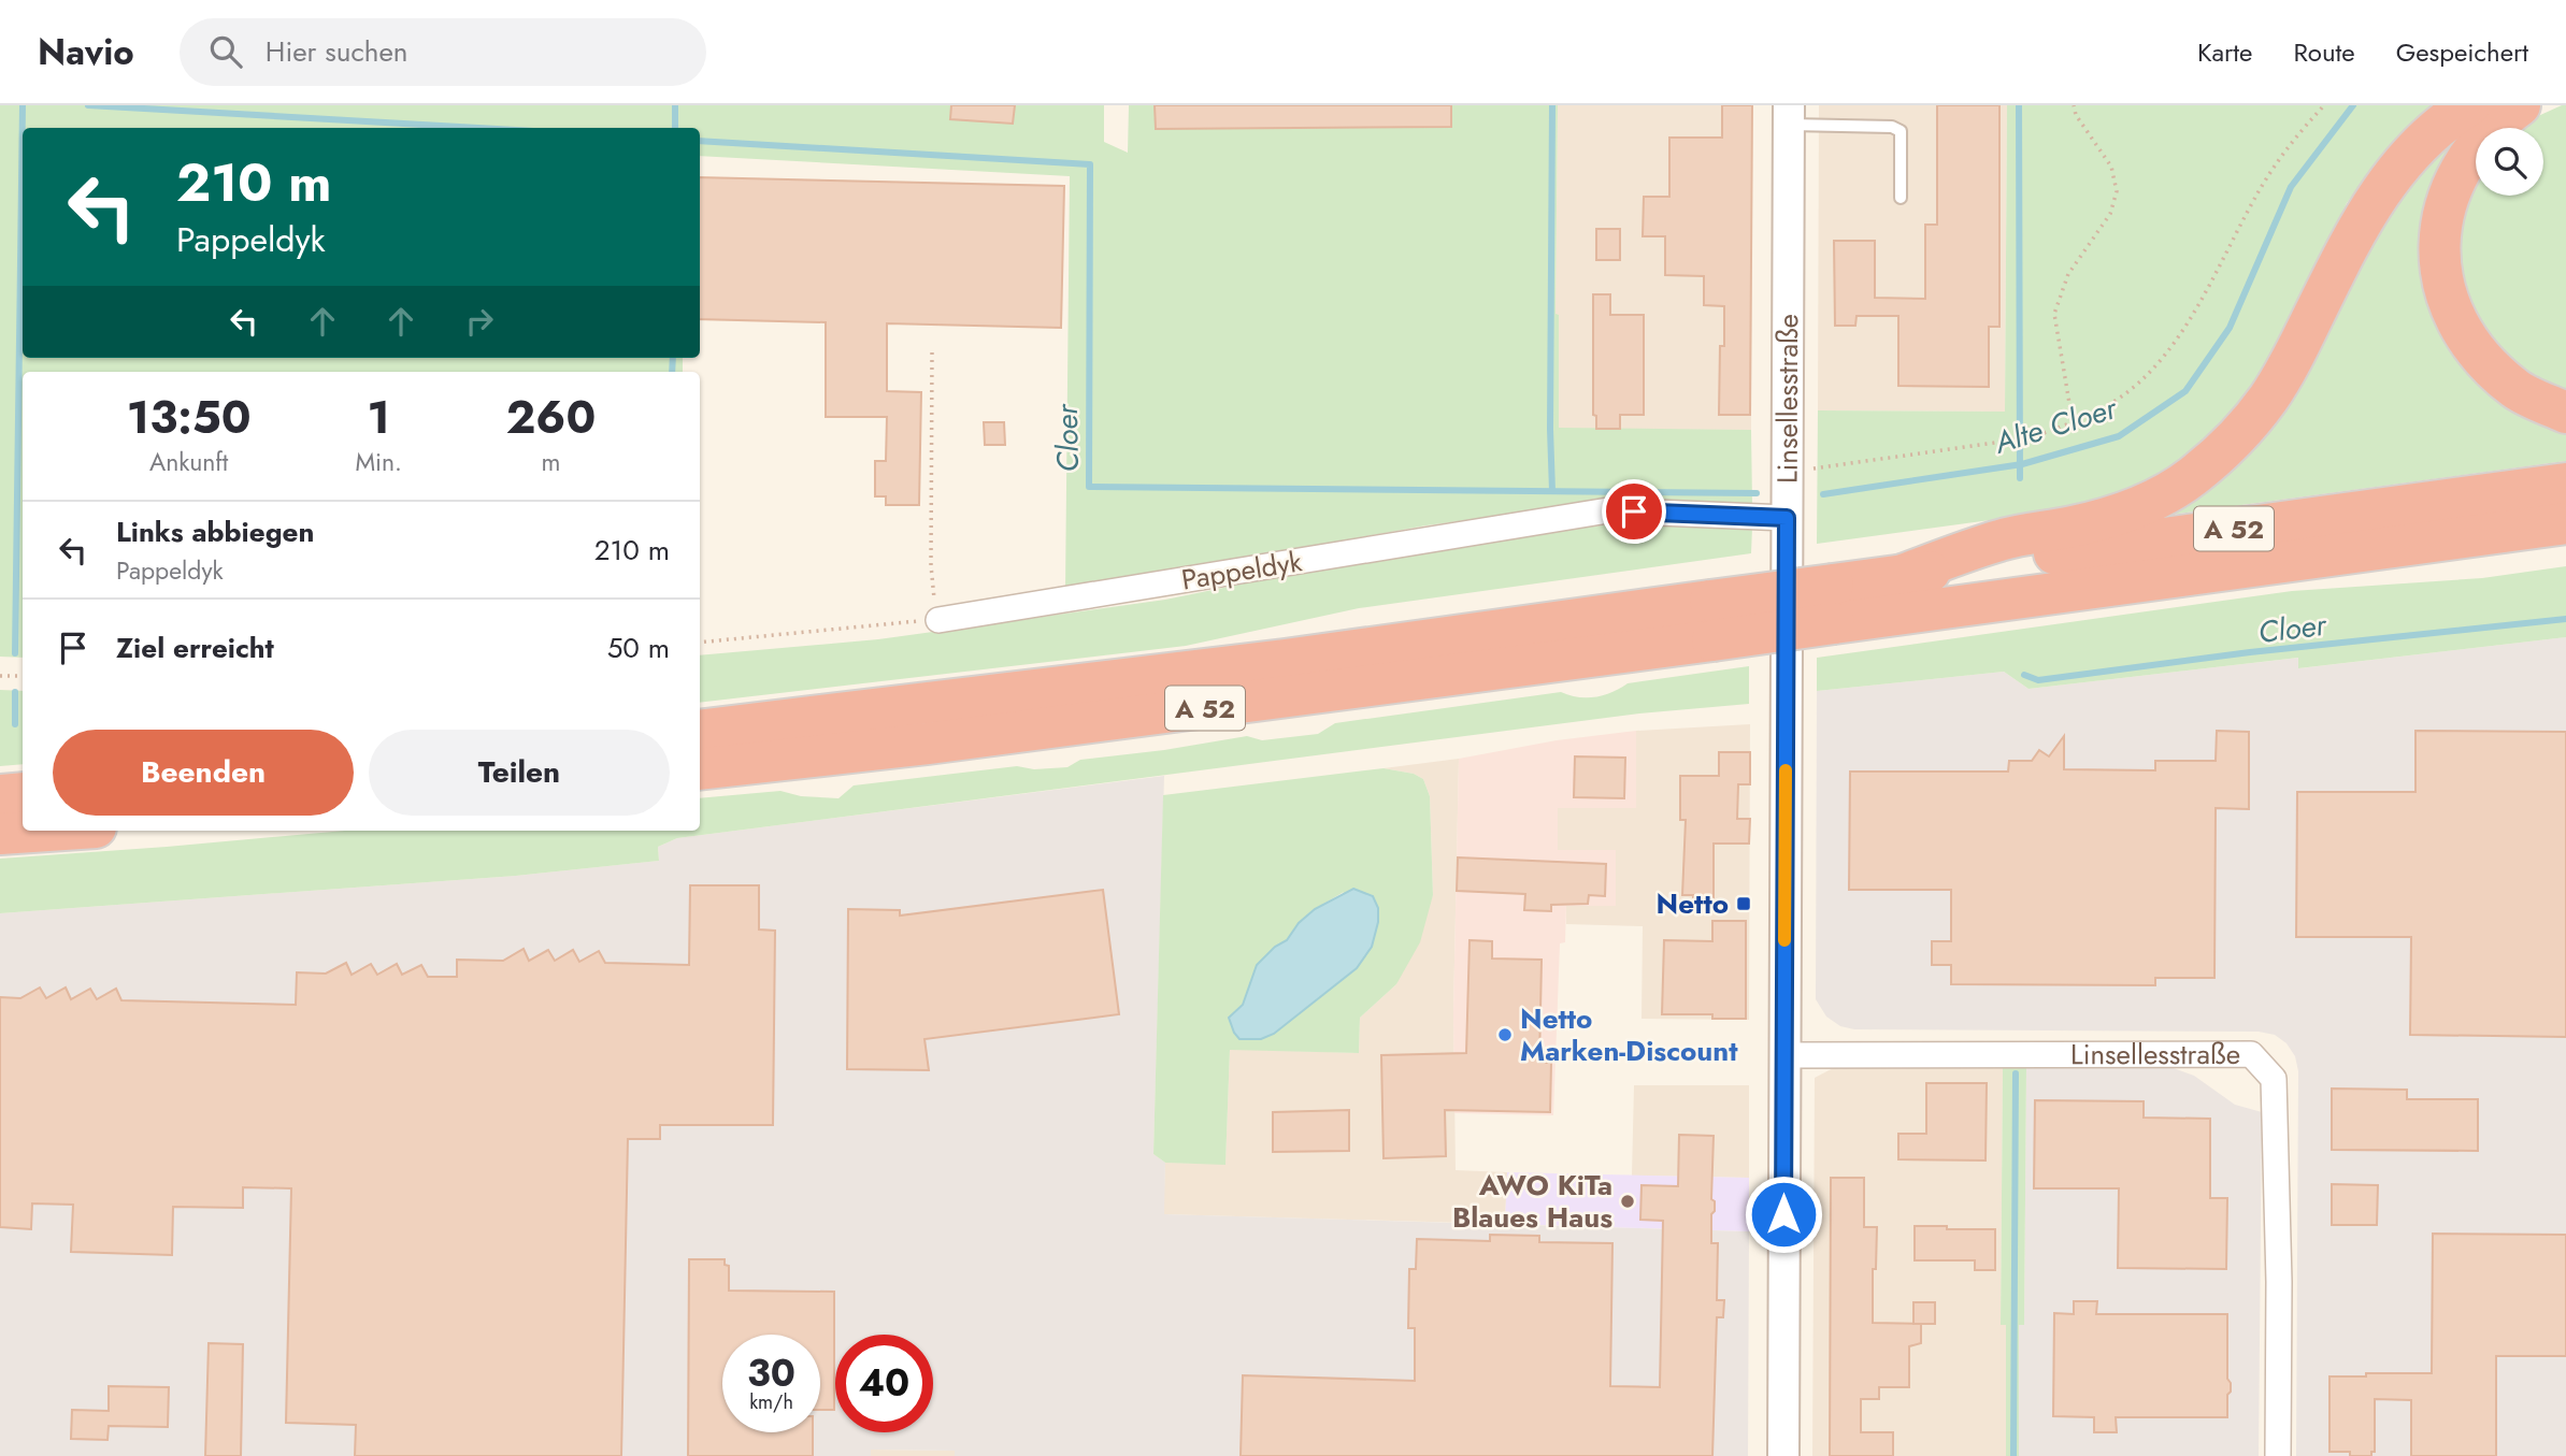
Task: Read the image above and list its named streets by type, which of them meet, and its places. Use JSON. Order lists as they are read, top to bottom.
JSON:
{
  "streets": {
    "highway": ["A 52"],
    "street": ["Linsellesstraße", "Pappeldyk"]
  },
  "crossings": [
    ["Linsellesstraße", "Pappeldyk"]
  ],
  "water": ["Alte Cloer", "Cloer"],
  "places": {
    "transit": ["Netto"],
    "other": ["Netto Marken-Discount", "AWO KiTa Blaues Haus"]
  },
  "page": {
    "header": "Navio",
    "search": "Hier suchen",
    "nav": ["Karte", "Route", "Gespeichert"],
    "turn": ["210 m", "Pappeldyk"],
    "eta": [
      "13:50",
      "Ankunft",
      "1",
      "Min.",
      "260",
      "m"
    ],
    "list": [
      {
        "name": "Links abbiegen",
        "note": "Pappeldyk",
        "value": "210 m"
      },
      {
        "name": "Ziel erreicht",
        "value": "50 m"
      }
    ],
    "buttons": ["Beenden", "Teilen"],
    "speed": "30 km/h",
    "limit": "40"
  }
}
